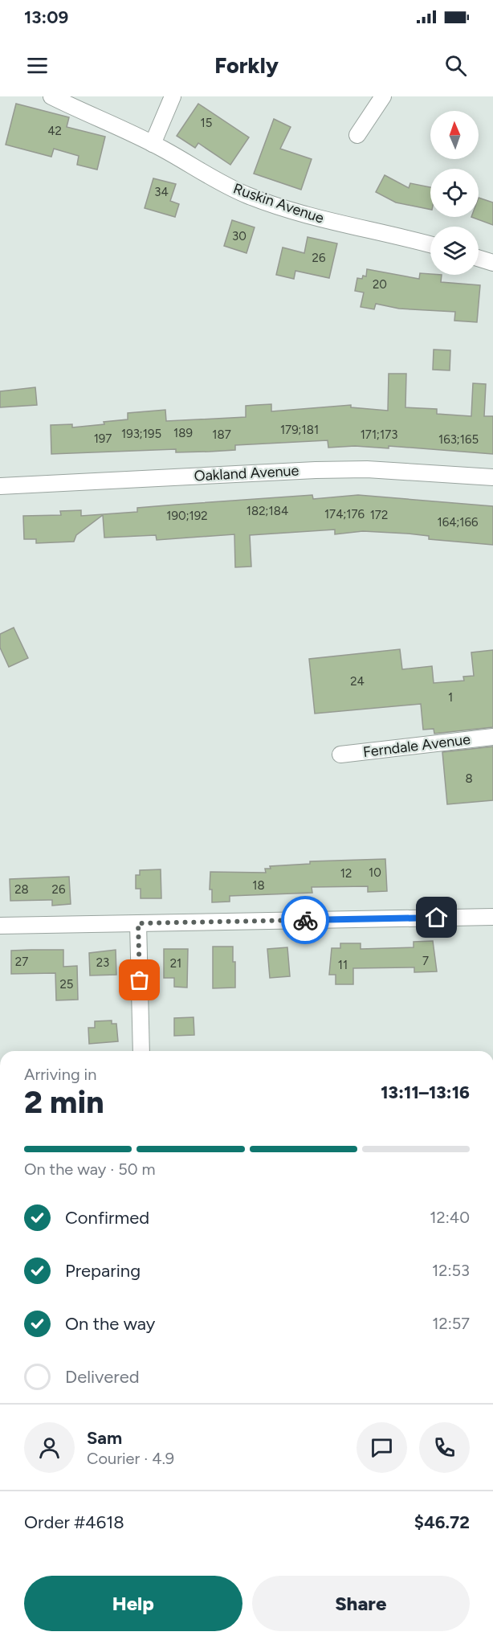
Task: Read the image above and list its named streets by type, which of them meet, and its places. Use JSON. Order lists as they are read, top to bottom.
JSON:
{
  "streets": {
    "street": ["Ruskin Avenue", "Oakland Avenue", "Ferndale Avenue"]
  },
  "house_numbers": [
    "15",
    "42",
    "34",
    "30",
    "26",
    "20",
    "179;181",
    "189",
    "193;195",
    "187",
    "171;173",
    "197",
    "163;165",
    "182;184",
    "174;176",
    "172",
    "190;192",
    "164;166",
    "24",
    "1",
    "8",
    "10",
    "12",
    "18",
    "28",
    "26",
    "7",
    "27",
    "23",
    "21",
    "11",
    "25"
  ],
  "north": "top",
  "page": {
    "status": "13:09",
    "header": "Forkly",
    "heading": ["2 min", "Arriving in", "13:11–13:16"],
    "panel": [
      "Sam",
      "Courier · 4.9",
      "Order #4618",
      "$46.72"
    ],
    "bar": "On the way · 50 m",
    "list": [
      ["Confirmed", "12:40"],
      ["Preparing", "12:53"],
      ["On the way", "12:57"],
      "Delivered"
    ],
    "buttons": ["Help", "Share"]
  }
}
